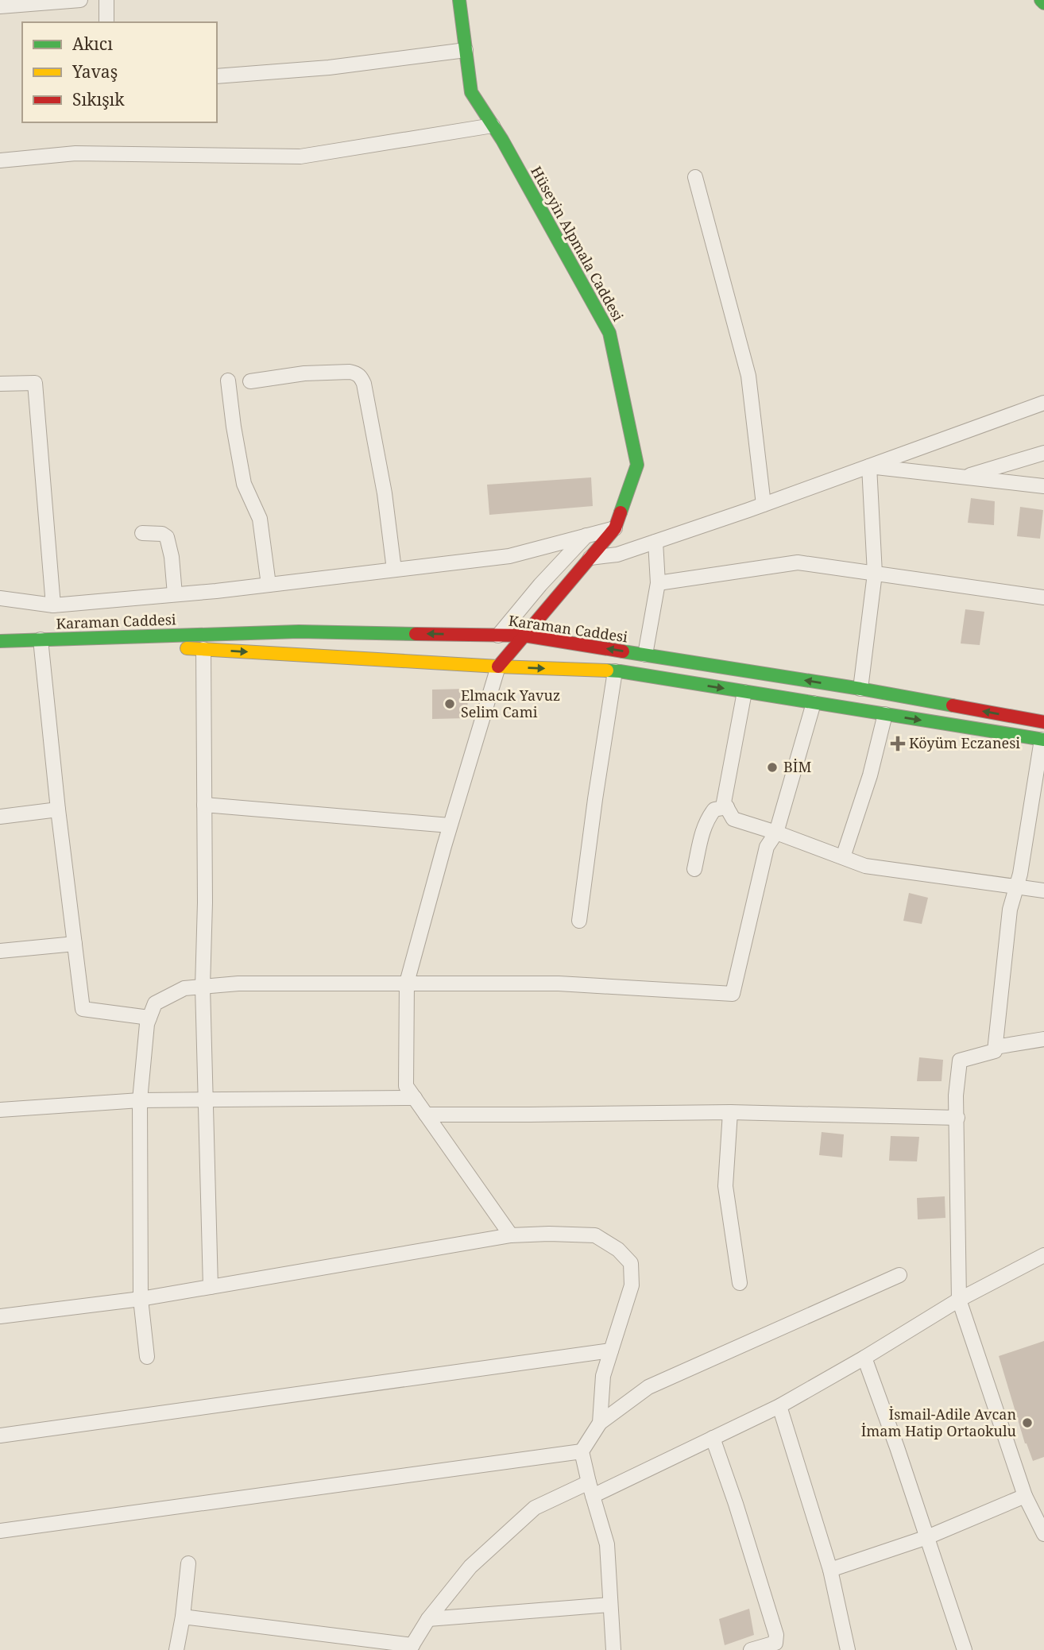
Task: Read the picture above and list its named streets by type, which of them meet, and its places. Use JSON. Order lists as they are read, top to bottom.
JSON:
{
  "streets": {
    "main road": ["Hüseyin Alpmala Caddesi", "Karaman Caddesi"]
  },
  "crossings": [
    ["Hüseyin Alpmala Caddesi", "Karaman Caddesi"]
  ],
  "places": {
    "other": ["Elmacık Yavuz Selim Cami", "BİM", "İsmail-Adile Avcan İmam Hatip Ortaokulu"],
    "health": ["Köyüm Eczanesi"]
  },
  "legend": ["Akıcı", "Yavaş", "Sıkışık"]
}
